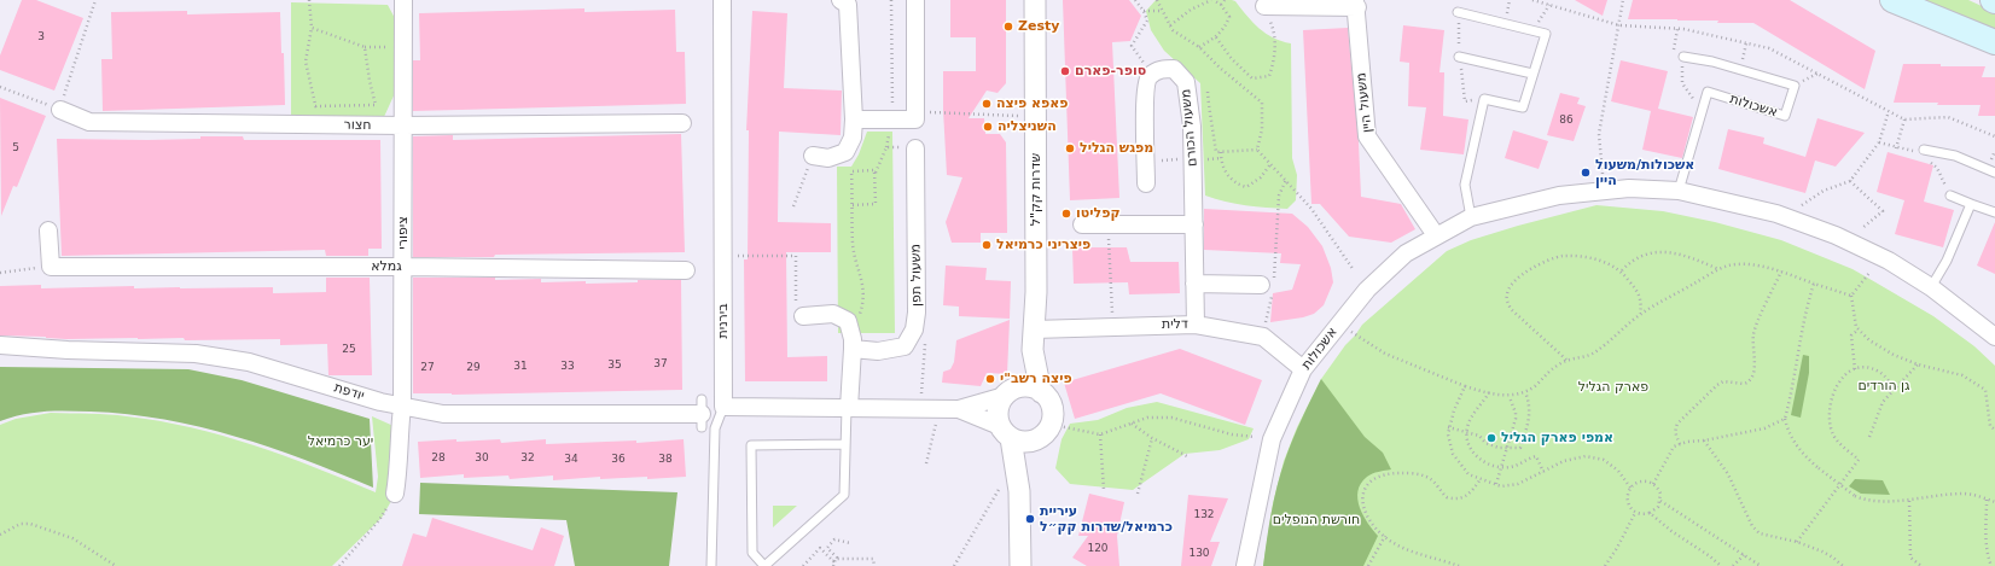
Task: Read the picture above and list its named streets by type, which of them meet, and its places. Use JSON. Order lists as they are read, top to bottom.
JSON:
{
  "streets": {
    "street": [
      "משעול היין",
      "אשכולות",
      "חצור",
      "משעול הכורם",
      "שדרות קק\"ל",
      "ציפורי",
      "גמלא",
      "משעול תפן",
      "בירנית",
      "דלית",
      "יודפת"
    ]
  },
  "crossings": [
    ["משעול היין", "אשכולות"],
    ["אשכולות", "דלית"],
    ["חצור", "ציפורי"],
    ["משעול הכורם", "דלית"],
    ["שדרות קק\"ל", "דלית"],
    ["ציפורי", "גמלא"],
    ["ציפורי", "יודפת"]
  ],
  "parks": [
    "גן הורדים",
    "פארק הגליל",
    "יער כרמיאל",
    "חורשת הנופלים"
  ],
  "places": [
    "Zesty",
    "סופר-פארם",
    "פאפא פיצה",
    "השניצליה",
    "מפגש הגליל",
    "אשכולות/משעול היין",
    "קפליטו",
    "פיצריני כרמיאל",
    "פיצה רשב\"י",
    "אמפי פארק הגליל",
    "עיריית כרמיאל/שדרות קק״ל"
  ],
  "house_numbers": [
    "3",
    "86",
    "5",
    "25",
    "37",
    "35",
    "31",
    "33",
    "27",
    "29",
    "28",
    "30",
    "32",
    "34",
    "36",
    "38",
    "132",
    "120",
    "130"
  ]
}
